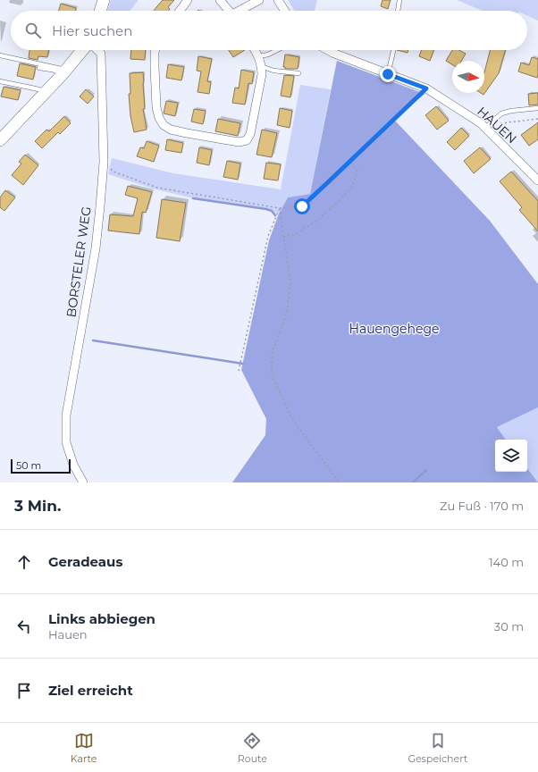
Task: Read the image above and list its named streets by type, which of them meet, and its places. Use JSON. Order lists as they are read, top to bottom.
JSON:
{
  "streets": {
    "street": ["HAUEN", "BORSTELER WEG"]
  },
  "parks": ["Hauengehege"],
  "scale_bar": "50 m",
  "north": "right",
  "page": {
    "search": "Hier suchen",
    "scale": "50 m",
    "heading": ["3 Min.", "Zu Fuß · 170 m"],
    "list": [
      ["Geradeaus", "140 m"],
      ["Links abbiegen", "Hauen", "30 m"],
      "Ziel erreicht"
    ],
    "nav": ["Karte", "Route", "Gespeichert"]
  }
}
